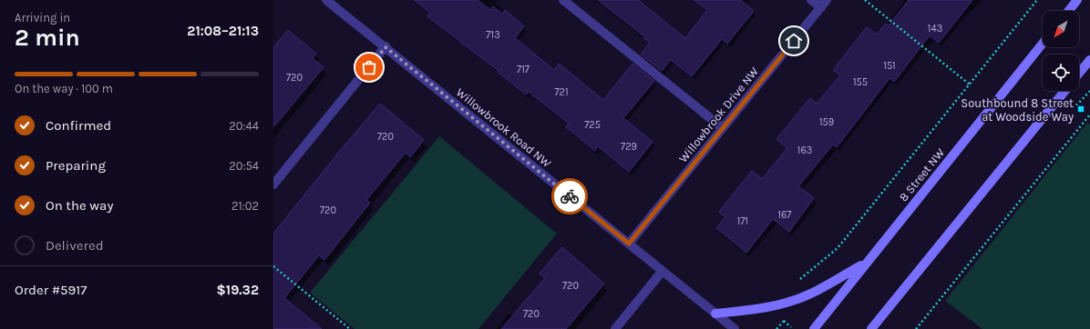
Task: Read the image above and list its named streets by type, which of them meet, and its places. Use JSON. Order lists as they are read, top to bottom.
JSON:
{
  "streets": {
    "main road": ["8 Street NW"],
    "street": ["Willowbrook Drive NW", "Willowbrook Road NW"]
  },
  "crossings": [
    ["Willowbrook Drive NW", "Willowbrook Road NW"]
  ],
  "places": {
    "transit": ["Southbound 8 Street at Woodside Way"]
  },
  "house_numbers": [
    "143",
    "713",
    "151",
    "717",
    "720",
    "155",
    "721",
    "159",
    "725",
    "720",
    "729",
    "163",
    "720",
    "167",
    "171",
    "720",
    "720"
  ],
  "north": "bottom left",
  "page": {
    "heading": ["2 min", "Arriving in", "21:08–21:13"],
    "panel": ["Order #5917", "$19.32"],
    "bar": "On the way · 100 m",
    "list": [
      ["Confirmed", "20:44"],
      ["Preparing", "20:54"],
      ["On the way", "21:02"],
      "Delivered"
    ]
  }
}
